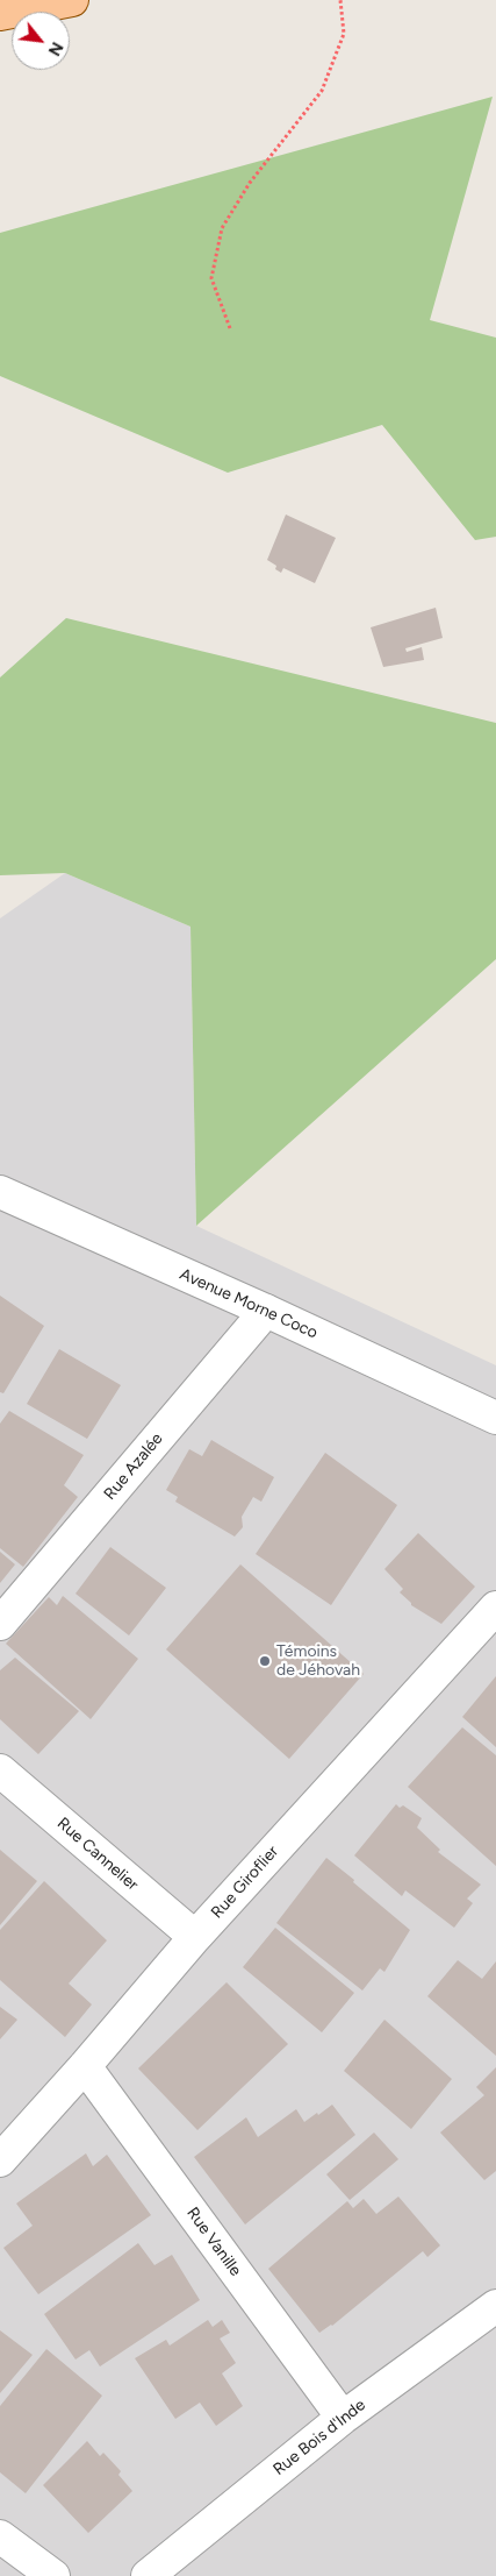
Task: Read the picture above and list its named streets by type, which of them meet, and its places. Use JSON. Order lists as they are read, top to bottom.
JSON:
{
  "streets": {
    "street": [
      "Avenue Morne Coco",
      "Rue Azalée",
      "Rue Cannelier",
      "Rue Giroflier",
      "Rue Vanille",
      "Rue Bois d'Inde"
    ]
  },
  "crossings": [
    ["Avenue Morne Coco", "Rue Azalée"],
    ["Rue Cannelier", "Rue Giroflier"],
    ["Rue Giroflier", "Rue Vanille"],
    ["Rue Vanille", "Rue Bois d'Inde"]
  ],
  "places": ["Témoins de Jéhovah"],
  "north": "bottom right"
}
